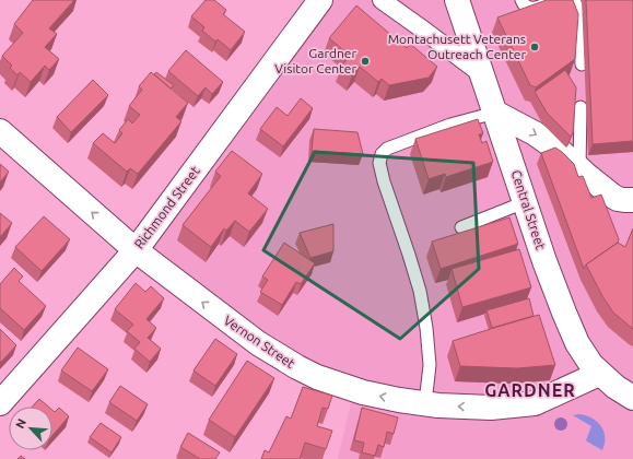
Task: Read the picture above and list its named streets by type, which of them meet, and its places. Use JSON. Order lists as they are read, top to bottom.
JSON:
{
  "streets": {
    "street": ["Richmond Street", "Central Street", "Vernon Street"]
  },
  "crossings": [
    ["Richmond Street", "Vernon Street"],
    ["Central Street", "Vernon Street"]
  ],
  "one_way": ["Vernon Street"],
  "districts": ["GARDNER"],
  "places": ["Montachusett Veterans Outreach Center", "Gardner Visitor Center"],
  "north": "top left"
}
